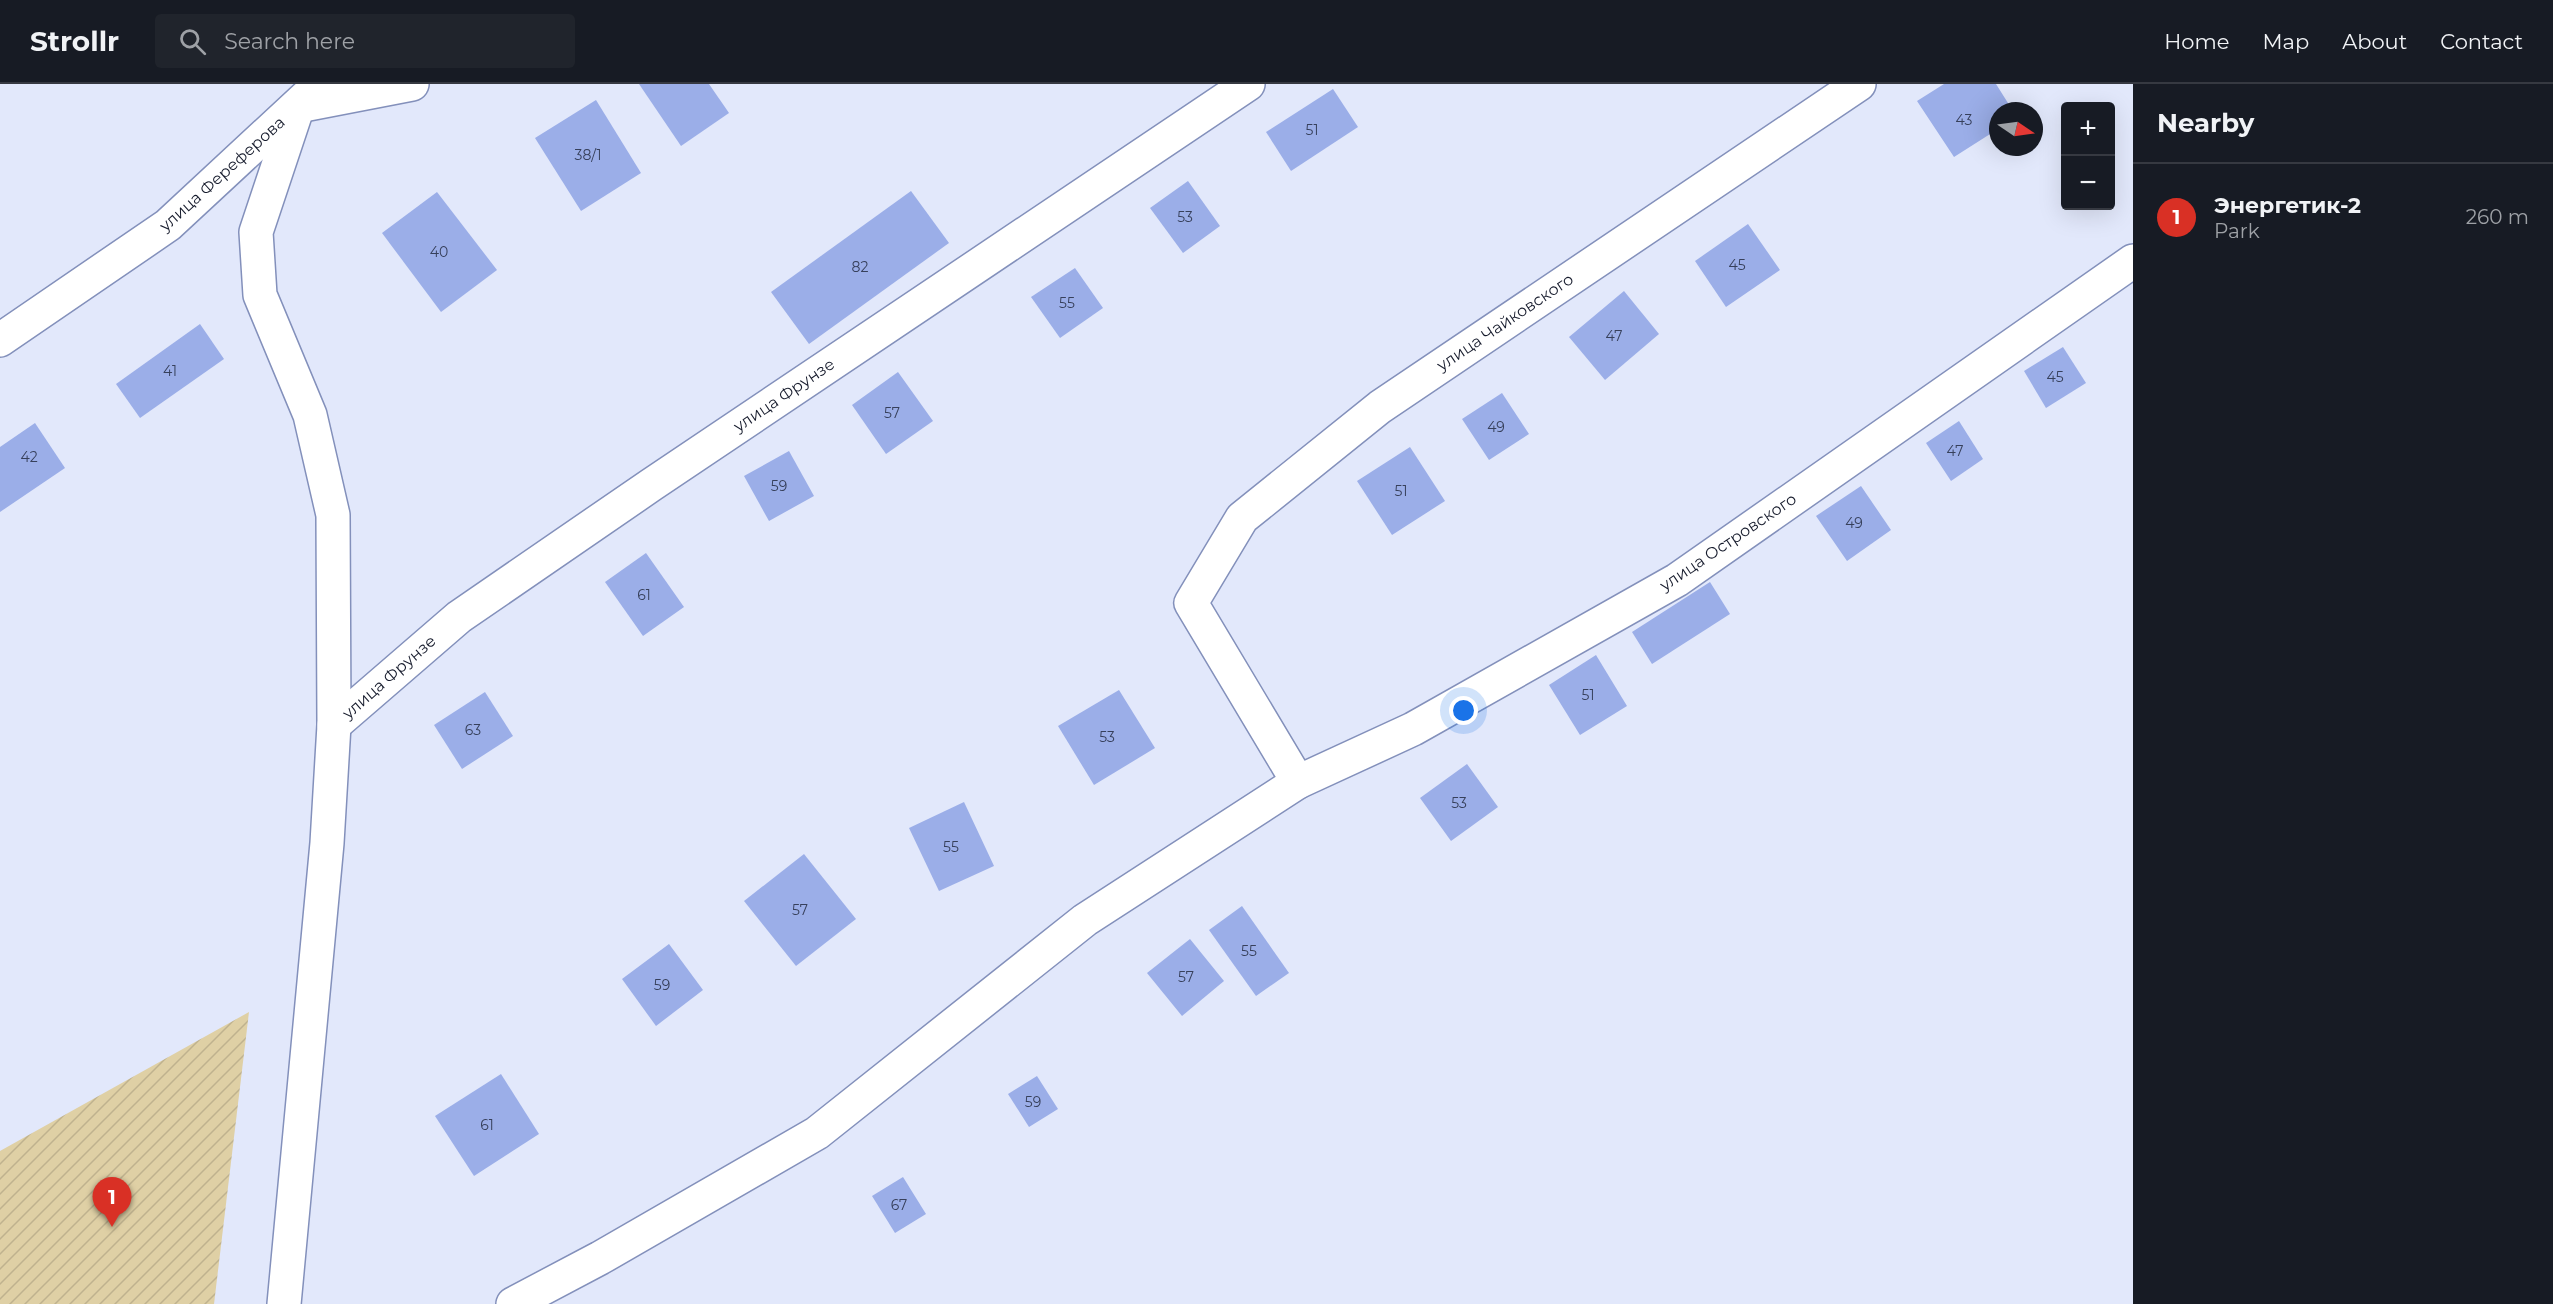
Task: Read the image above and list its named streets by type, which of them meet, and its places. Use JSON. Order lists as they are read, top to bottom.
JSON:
{
  "streets": {
    "street": [
      "улица Фереферова",
      "улица Чайковского",
      "улица Фрунзе",
      "улица Островского"
    ]
  },
  "crossings": [
    ["улица Чайковского", "улица Островского"]
  ],
  "house_numbers": [
    "43",
    "51",
    "38/1",
    "53",
    "40",
    "45",
    "82",
    "55",
    "47",
    "41",
    "45",
    "57",
    "49",
    "47",
    "42",
    "59",
    "51",
    "49",
    "61",
    "51",
    "63",
    "53",
    "53",
    "55",
    "57",
    "55",
    "57",
    "59",
    "59",
    "61",
    "67"
  ],
  "north": "right",
  "page": {
    "header": "Strollr",
    "search": "Search here",
    "nav": [
      "Home",
      "Map",
      "About",
      "Contact"
    ],
    "heading": "Nearby",
    "map_buttons": ["+", "−"],
    "list": [
      {
        "mark": "1",
        "name": "Энергетик-2",
        "note": "Park",
        "value": "260 m"
      }
    ],
    "pins": "1"
  }
}
